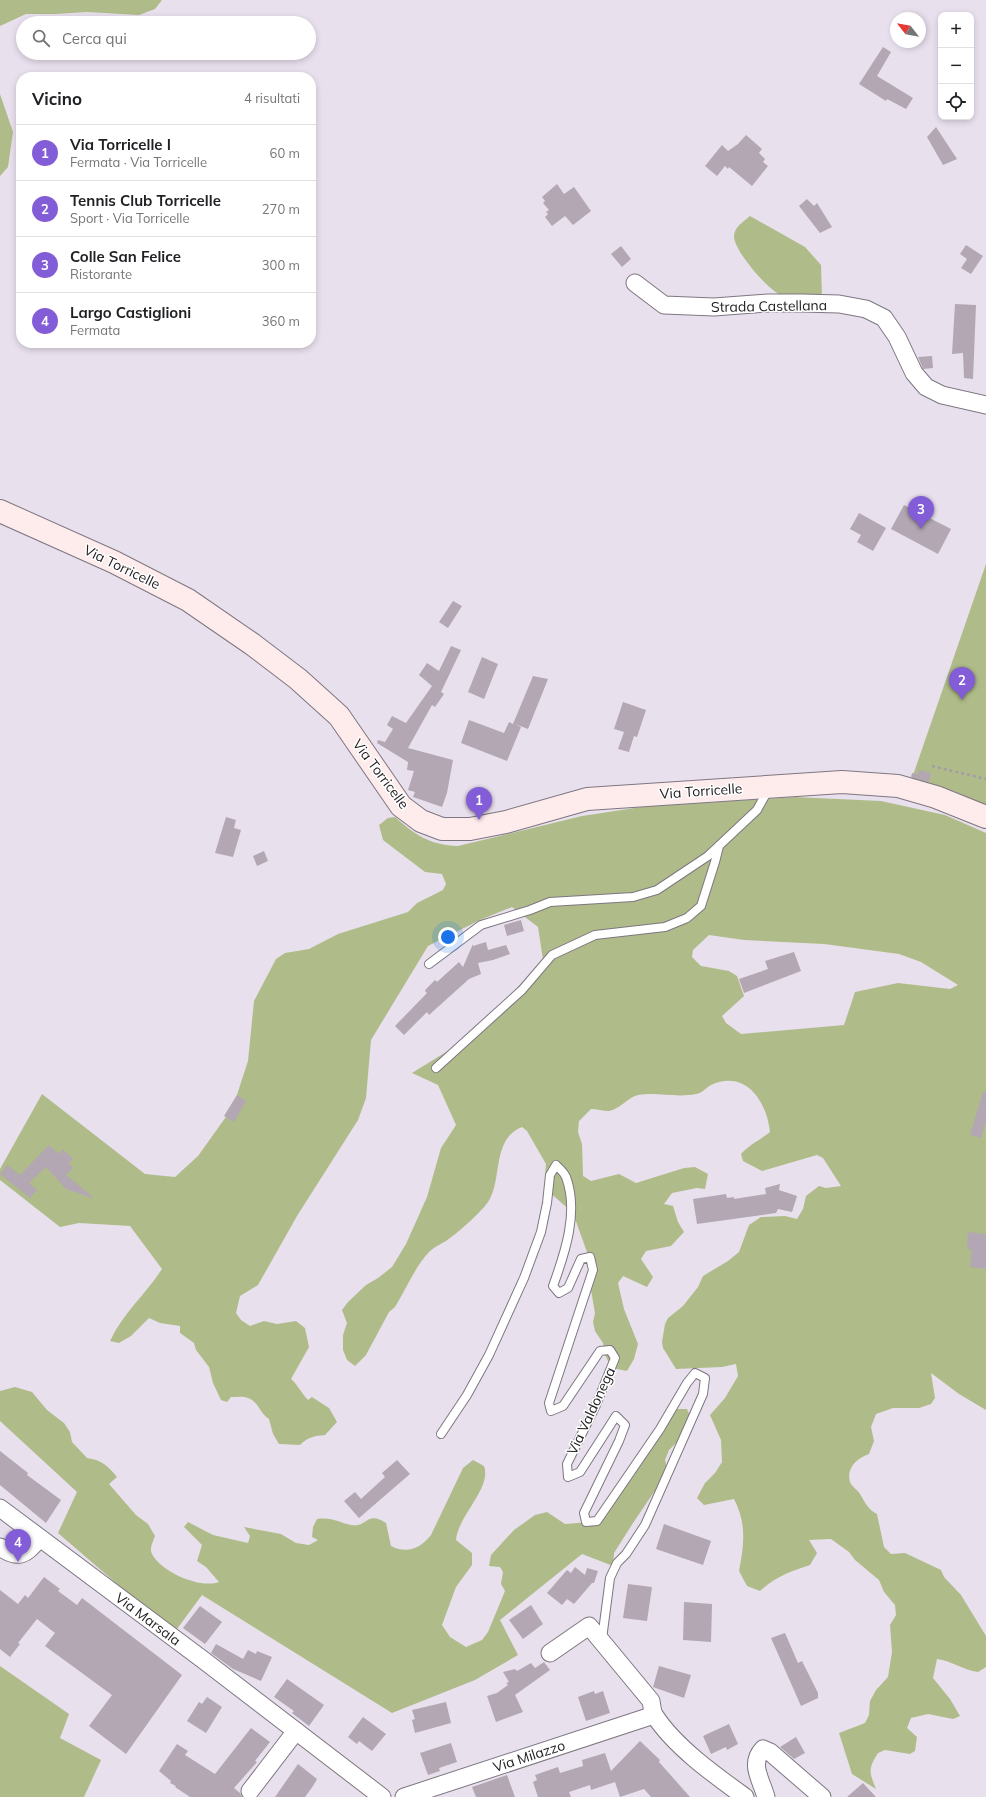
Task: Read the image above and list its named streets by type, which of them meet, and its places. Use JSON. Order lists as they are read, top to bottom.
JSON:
{
  "streets": {
    "street": [
      "Strada Castellana",
      "Via Torricelle",
      "Via Marsala",
      "Via Milazzo"
    ],
    "lane": ["Via Valdonega"]
  },
  "north": "top left",
  "page": {
    "map_buttons": ["+", "−"],
    "search": "Cerca qui",
    "heading": ["Vicino", "4 risultati"],
    "list": [
      {
        "mark": "1",
        "name": "Via Torricelle I",
        "note": "Fermata · Via Torricelle",
        "value": "60 m"
      },
      {
        "mark": "2",
        "name": "Tennis Club Torricelle",
        "note": "Sport · Via Torricelle",
        "value": "270 m"
      },
      {
        "mark": "3",
        "name": "Colle San Felice",
        "note": "Ristorante",
        "value": "300 m"
      },
      {
        "mark": "4",
        "name": "Largo Castiglioni",
        "note": "Fermata",
        "value": "360 m"
      }
    ],
    "pins": [
      "3",
      "2",
      "1",
      "4"
    ]
  }
}
